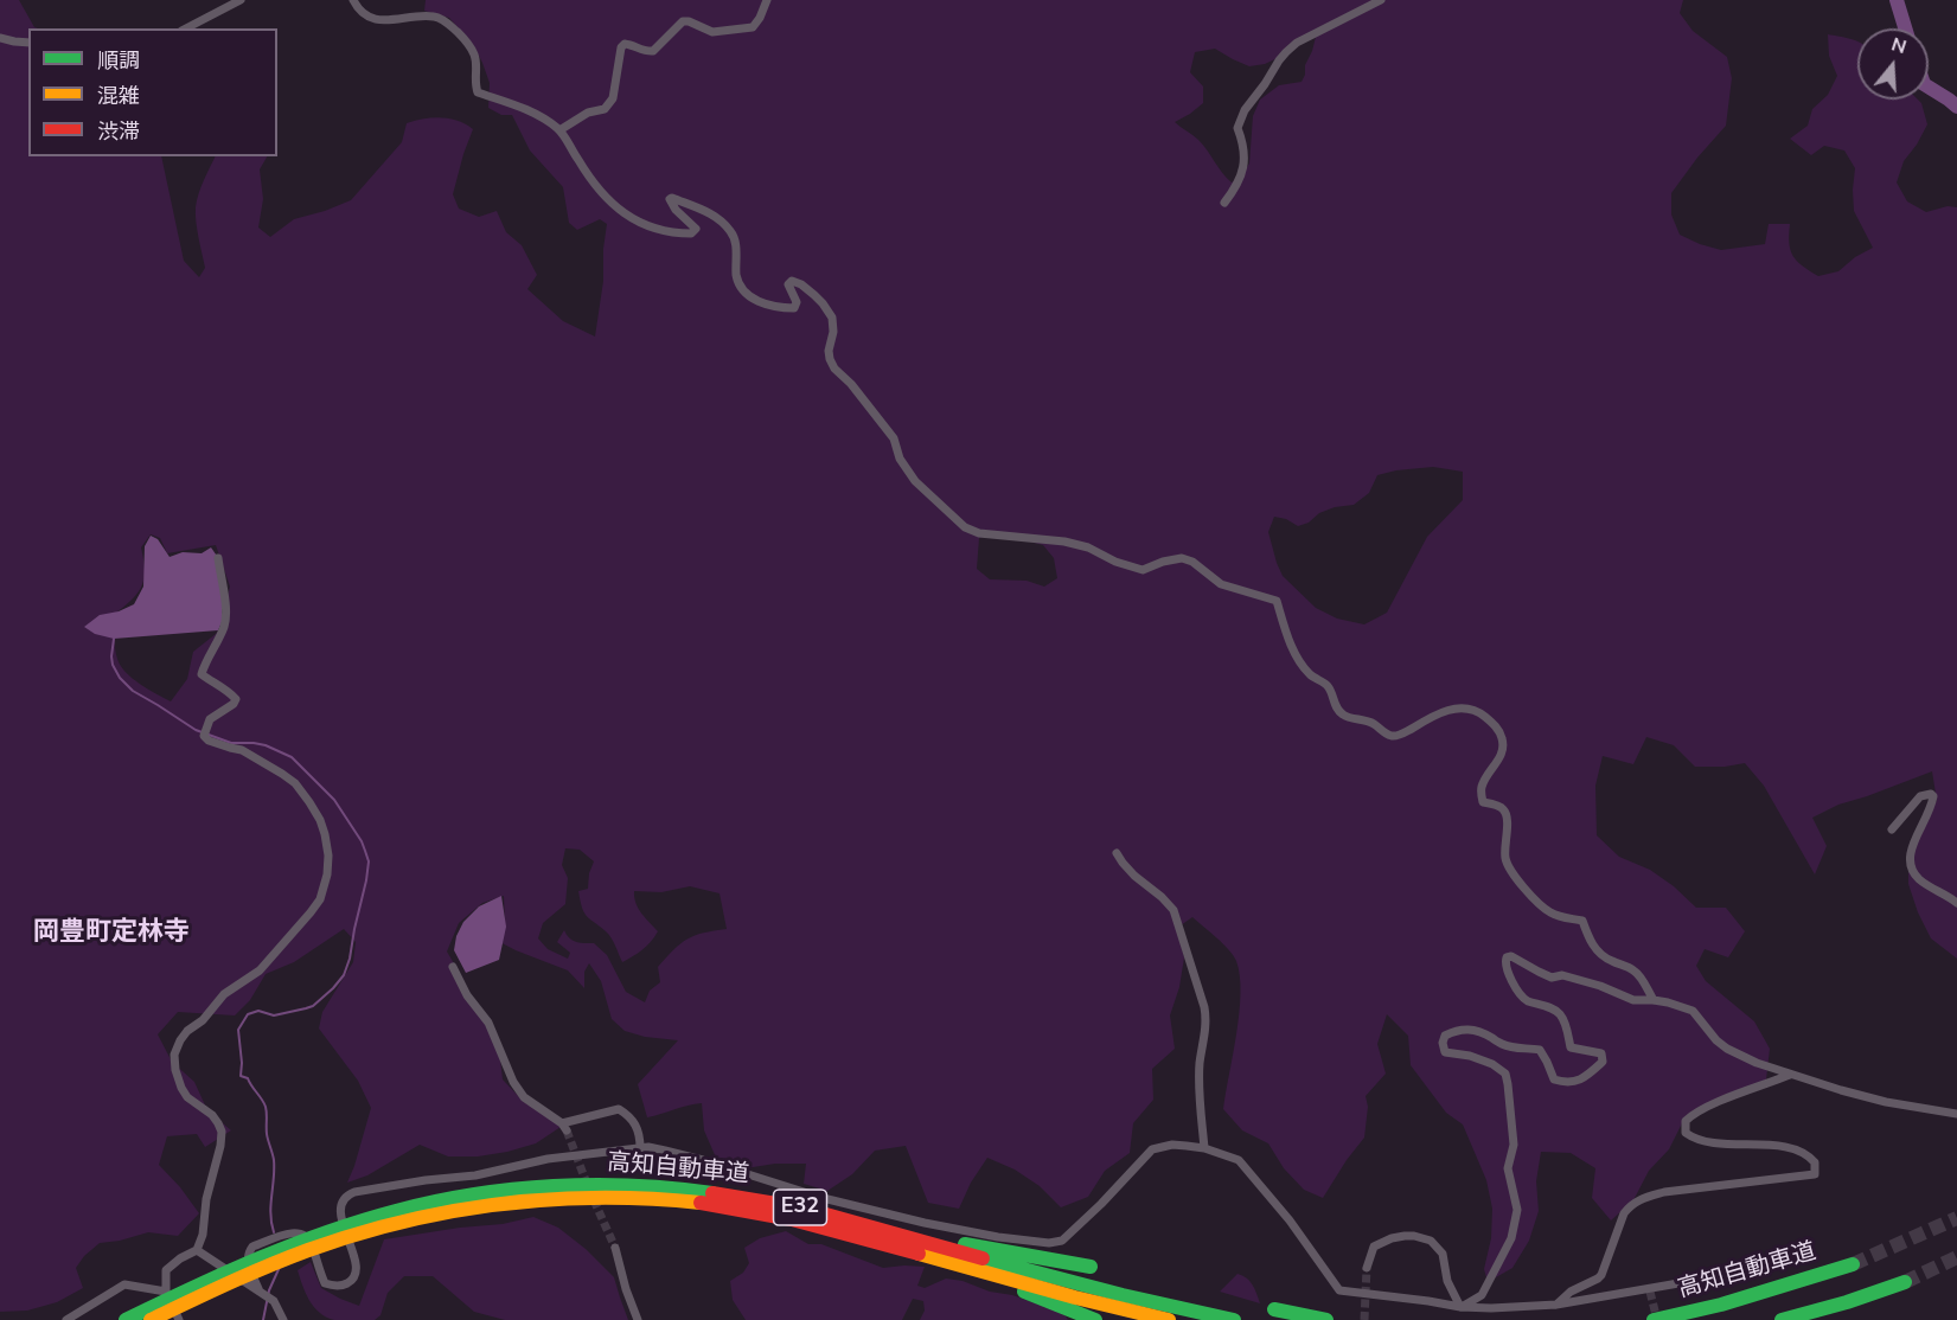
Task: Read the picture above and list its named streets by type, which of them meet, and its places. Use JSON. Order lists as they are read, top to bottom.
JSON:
{
  "streets": {
    "highway": ["高知自動車道", "E32"]
  },
  "districts": ["岡豊町定林寺"],
  "legend": ["順調", "混雑", "渋滞"],
  "north": "top"
}
